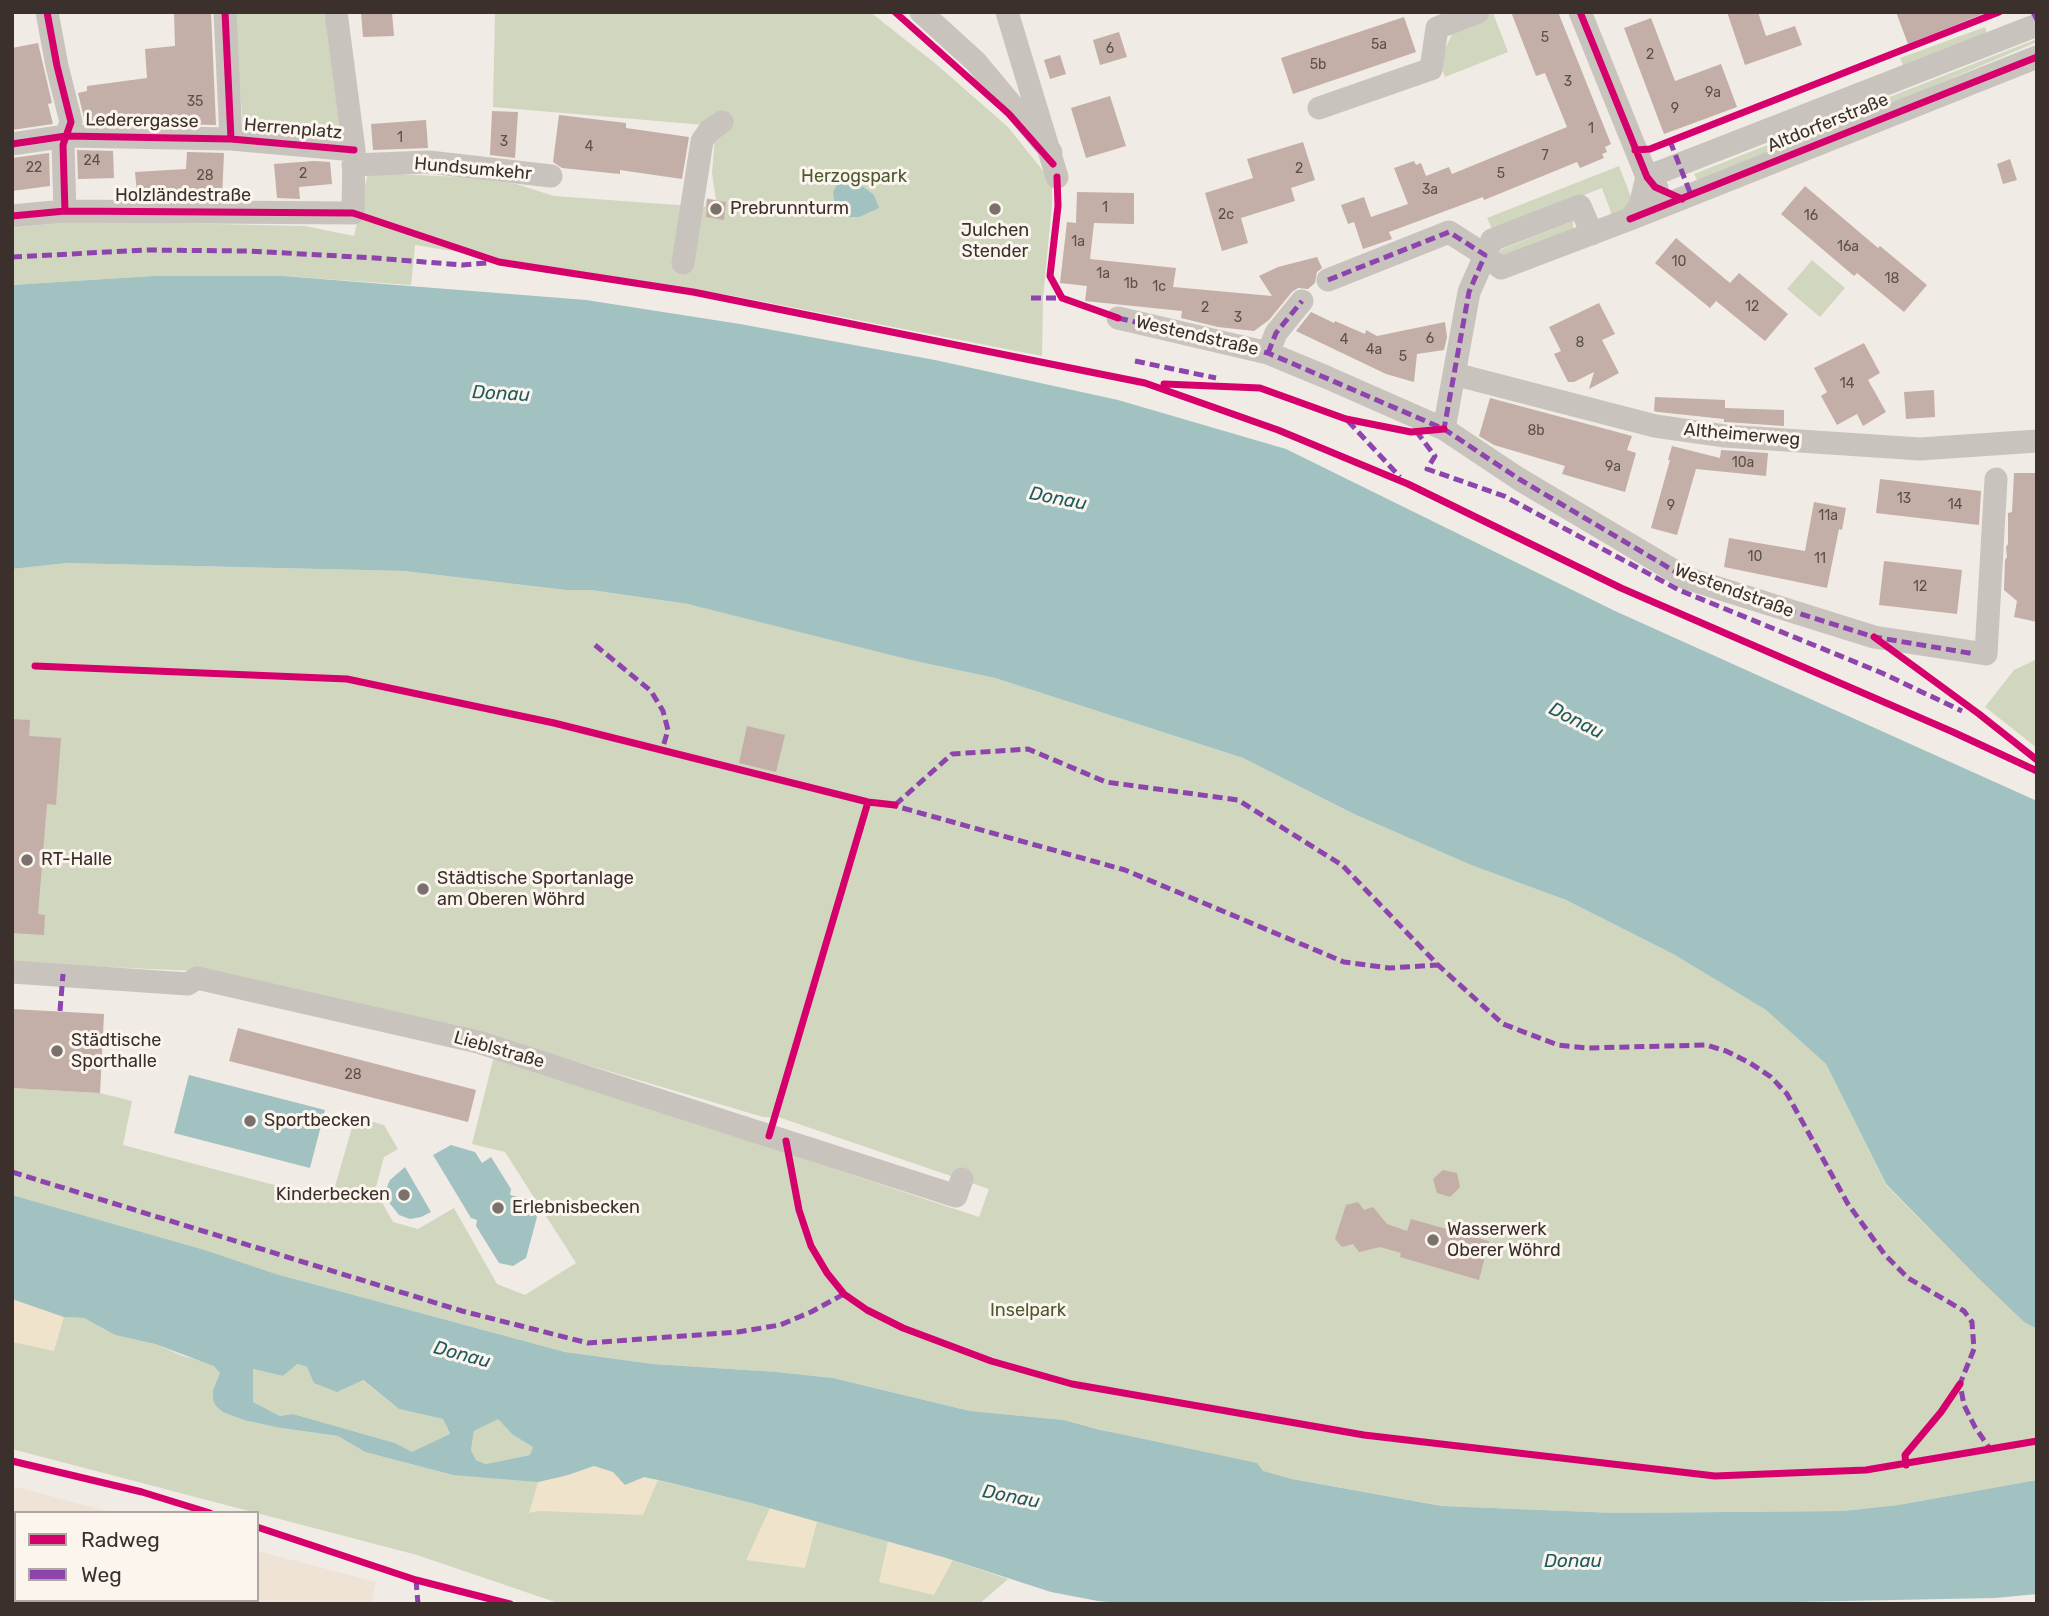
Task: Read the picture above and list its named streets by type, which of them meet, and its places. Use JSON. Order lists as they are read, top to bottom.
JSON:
{
  "streets": {
    "street": [
      "Lederergasse",
      "Altdorferstraße",
      "Herrenplatz",
      "Hundsumkehr",
      "Holzländestraße",
      "Westendstraße",
      "Altheimerweg",
      "Lieblstraße"
    ]
  },
  "crossings": [
    ["Lederergasse", "Herrenplatz"],
    ["Herrenplatz", "Hundsumkehr"],
    ["Herrenplatz", "Holzländestraße"],
    ["Hundsumkehr", "Holzländestraße"]
  ],
  "water": ["Donau"],
  "parks": ["Herzogspark", "Inselpark"],
  "places": [
    "Prebrunnturm",
    "Julchen Stender",
    "RT-Halle",
    "Städtische Sportanlage am Oberen Wöhrd",
    "Städtische Sporthalle",
    "Sportbecken",
    "Kinderbecken",
    "Erlebnisbecken",
    "Wasserwerk Oberer Wöhrd"
  ],
  "house_numbers": [
    "5",
    "5a",
    "6",
    "2",
    "5b",
    "3",
    "9a",
    "35",
    "9",
    "1",
    "1",
    "3",
    "4",
    "7",
    "24",
    "22",
    "2",
    "2",
    "5",
    "28",
    "3a",
    "1",
    "2c",
    "16",
    "1a",
    "16a",
    "10",
    "1a",
    "18",
    "1b",
    "1c",
    "12",
    "2",
    "3",
    "6",
    "4",
    "8",
    "4a",
    "5",
    "14",
    "8b",
    "10a",
    "9a",
    "13",
    "14",
    "9",
    "11a",
    "10",
    "11",
    "12",
    "28"
  ],
  "legend": ["Radweg", "Weg"]
}
